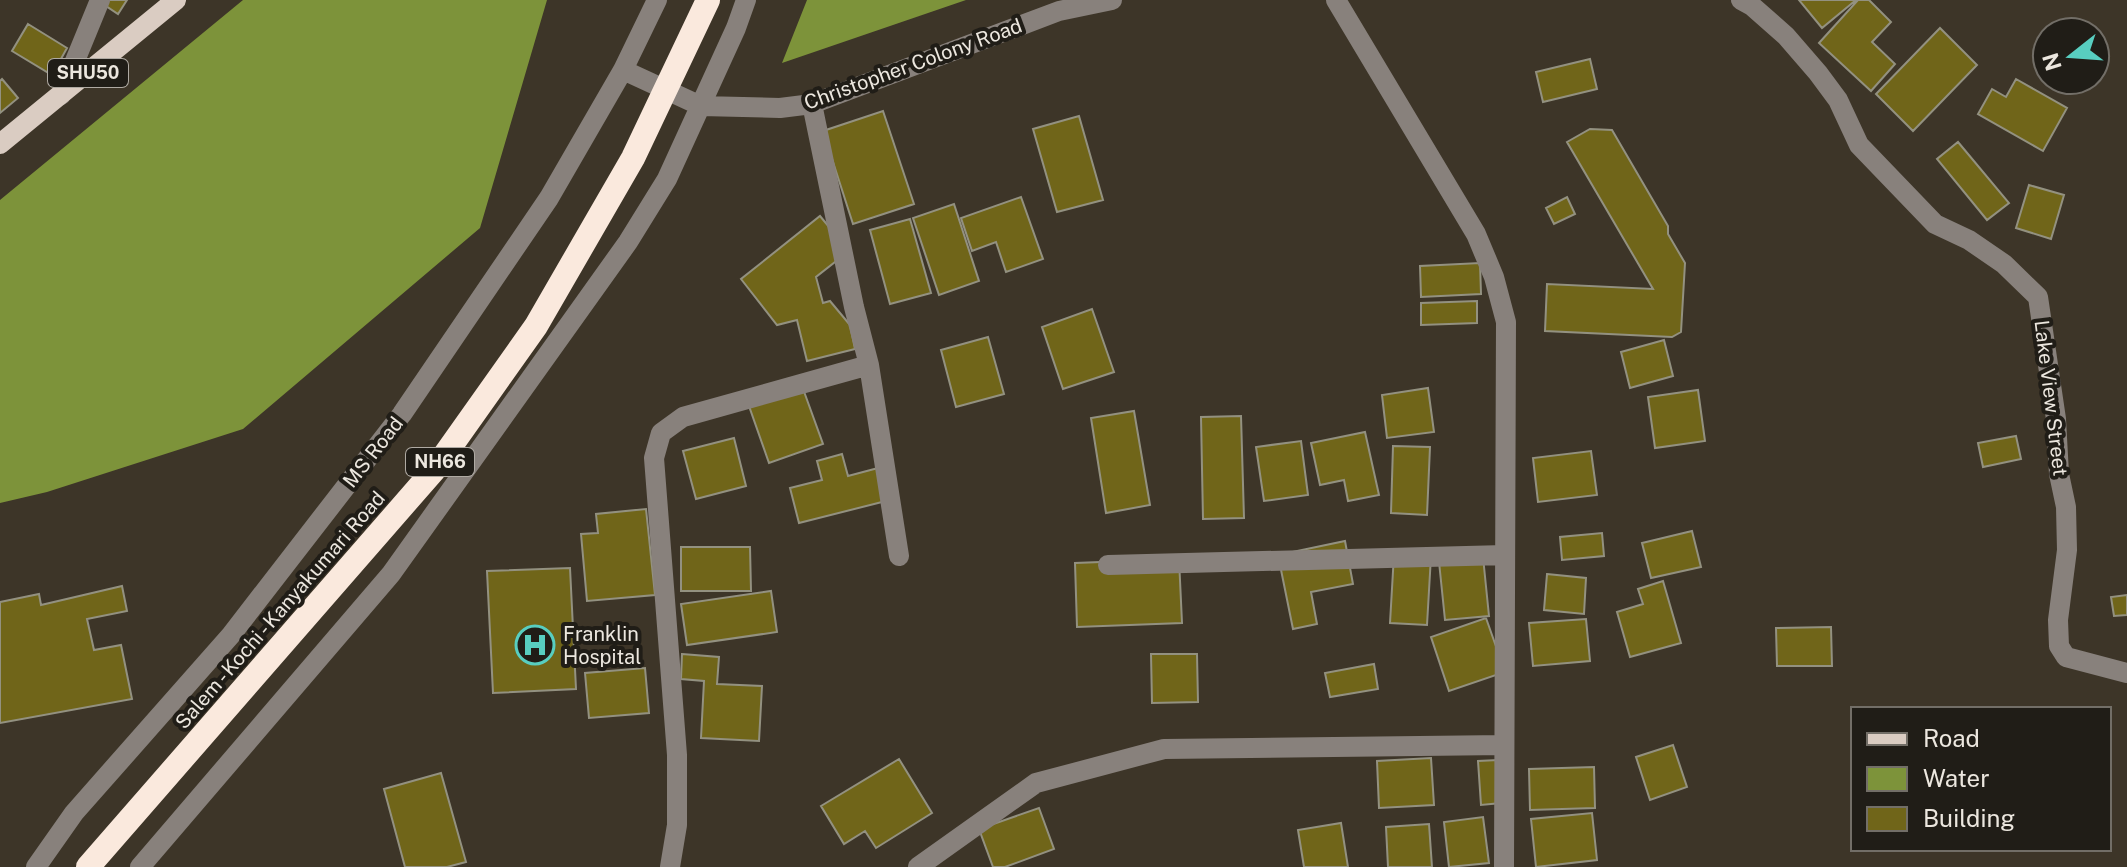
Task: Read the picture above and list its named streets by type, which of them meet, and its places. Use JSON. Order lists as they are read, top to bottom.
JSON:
{
  "streets": {
    "highway": ["NH66", "Salem - Kochi - Kanyakumari Road"],
    "main road": ["SHU50"],
    "street": ["Christopher Colony Road", "Lake View Street", "MS Road"]
  },
  "crossings": [
    ["Christopher Colony Road", "MS Road"]
  ],
  "places": {
    "hospital": ["Franklin Hospital"]
  },
  "legend": ["Road", "Water", "Building"],
  "north": "left"
}
